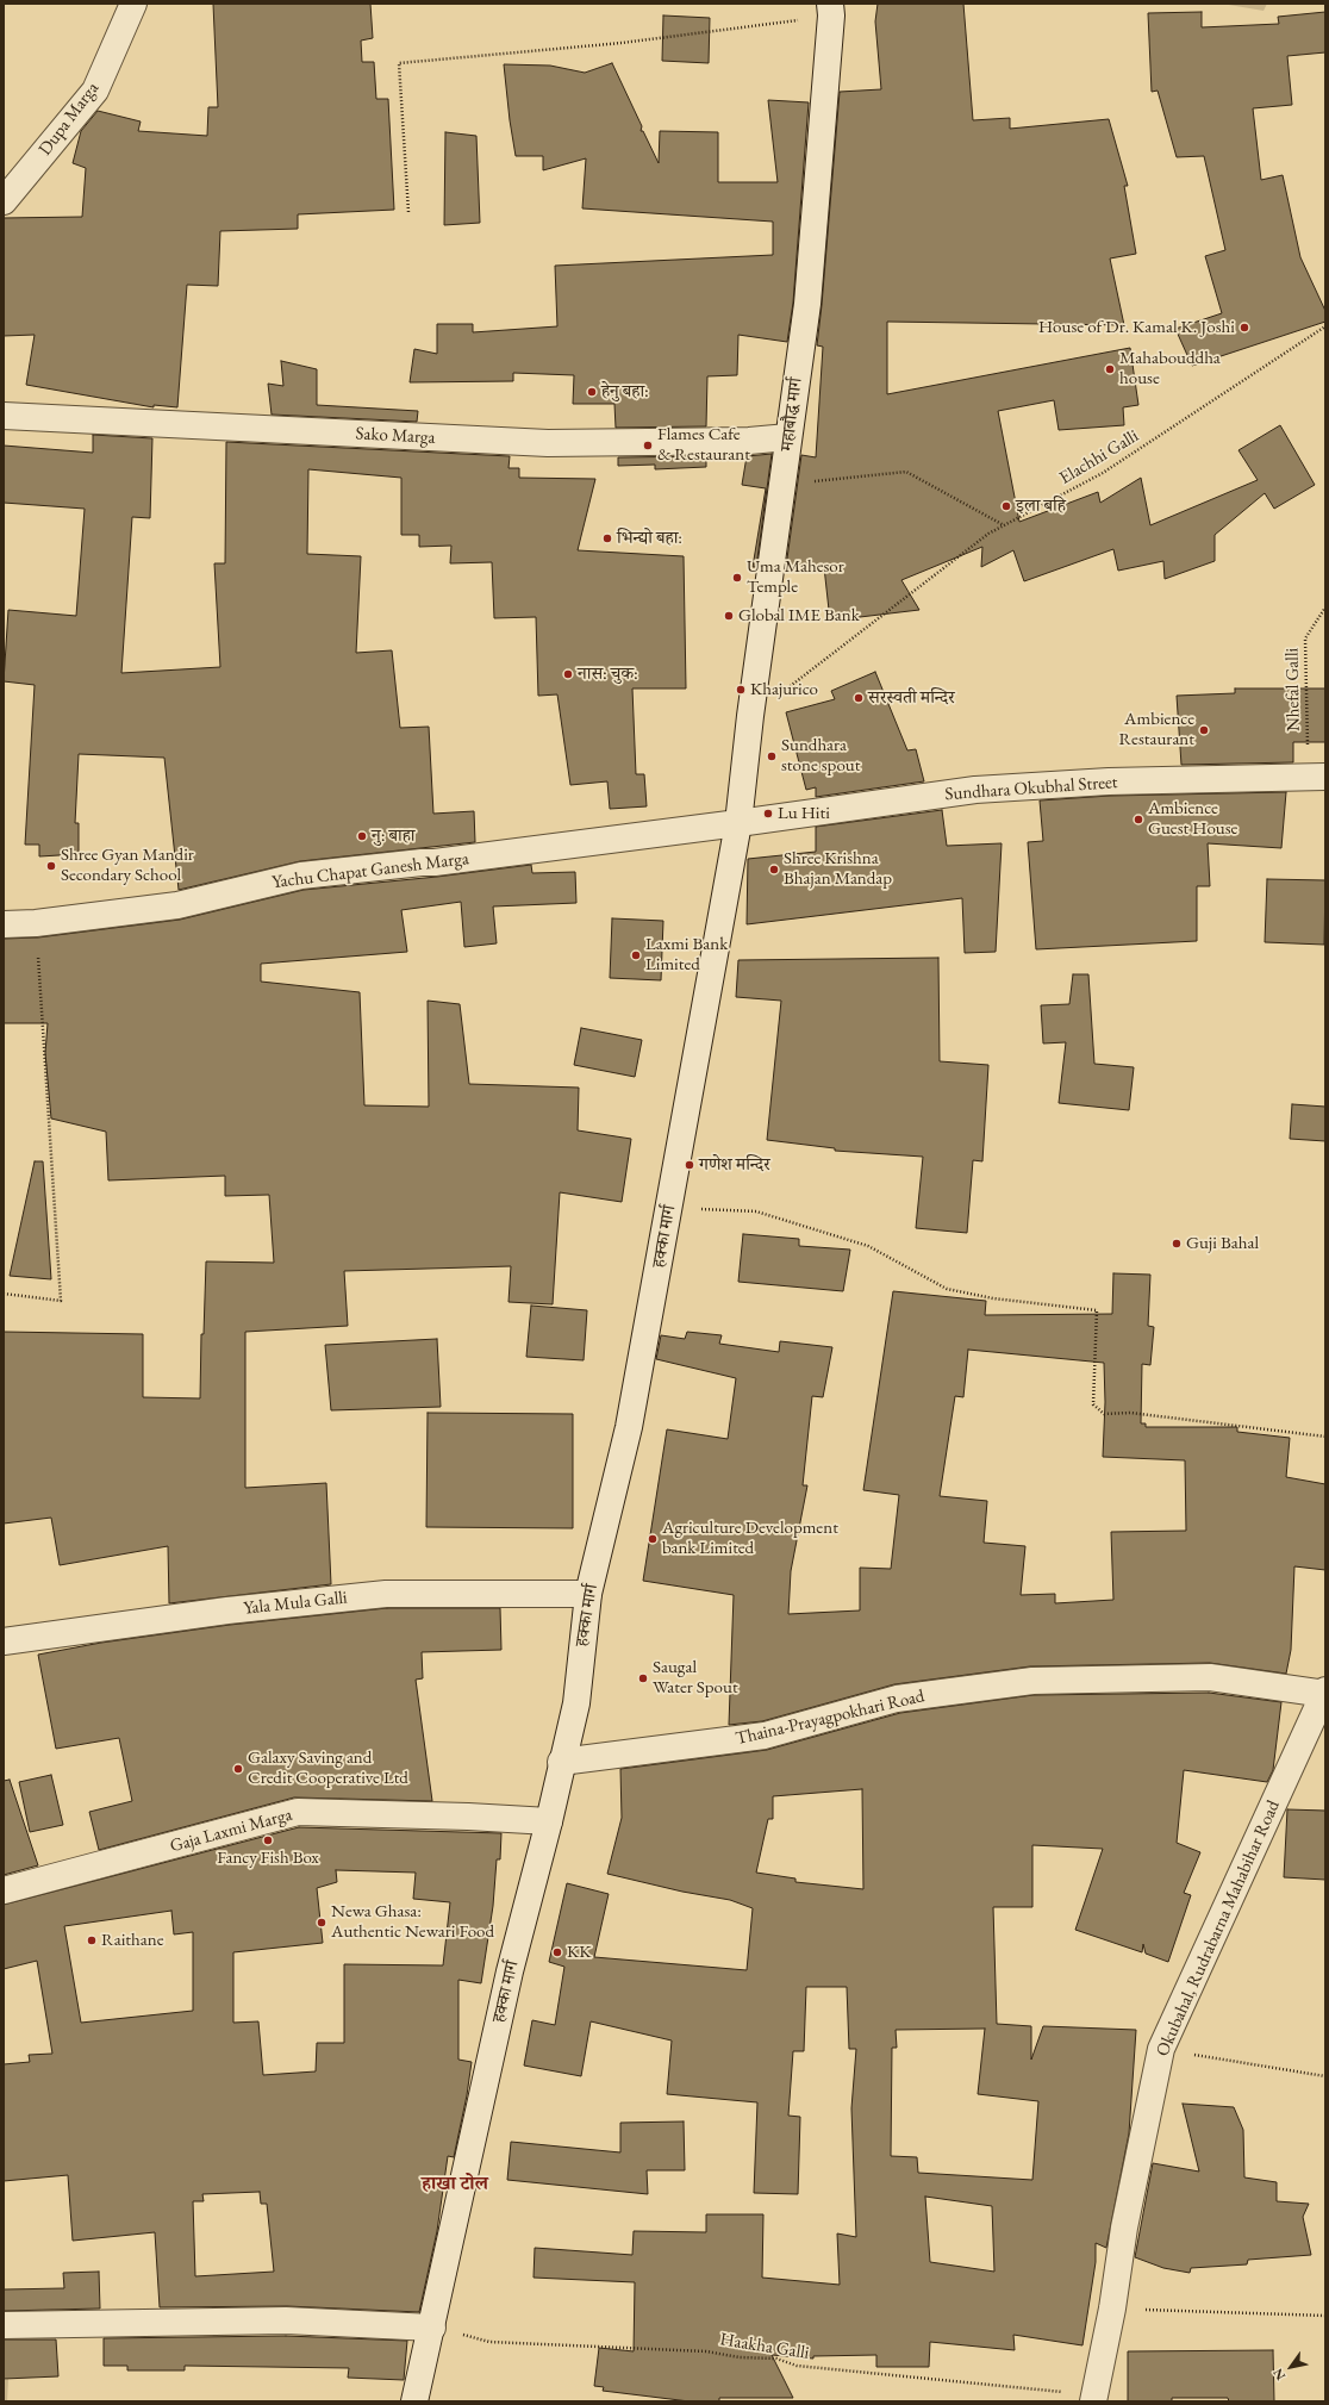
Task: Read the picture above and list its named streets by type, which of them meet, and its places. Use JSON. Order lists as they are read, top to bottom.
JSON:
{
  "streets": {
    "street": [
      "Dupa Marga",
      "महाबौद्ध मार्ग",
      "Sako Marga",
      "Sundhara Okubhal Street",
      "Yachu Chapat Ganesh Marga",
      "हक्का मार्ग",
      "Yala Mula Galli",
      "Thaina-Prayagpokhari Road",
      "Gaja Laxmi Marga",
      "Okubahal, Rudrabarna Mahabihar Road"
    ],
    "path": ["Elachhi Galli", "Nhefal Galli", "Haakha Galli"]
  },
  "crossings": [
    ["महाबौद्ध मार्ग", "Sako Marga"],
    ["महाबौद्ध मार्ग", "Elachhi Galli"],
    ["महाबौद्ध मार्ग", "Sundhara Okubhal Street"],
    ["महाबौद्ध मार्ग", "Yachu Chapat Ganesh Marga"],
    ["महाबौद्ध मार्ग", "हक्का मार्ग"],
    ["Nhefal Galli", "Sundhara Okubhal Street"],
    ["Sundhara Okubhal Street", "Yachu Chapat Ganesh Marga"],
    ["Sundhara Okubhal Street", "हक्का मार्ग"],
    ["Yachu Chapat Ganesh Marga", "हक्का मार्ग"],
    ["हक्का मार्ग", "Yala Mula Galli"],
    ["हक्का मार्ग", "Thaina-Prayagpokhari Road"],
    ["हक्का मार्ग", "Gaja Laxmi Marga"],
    ["हक्का मार्ग", "Haakha Galli"],
    ["Thaina-Prayagpokhari Road", "Okubahal, Rudrabarna Mahabihar Road"],
    ["Okubahal, Rudrabarna Mahabihar Road", "Haakha Galli"]
  ],
  "districts": ["हाखा टोल"],
  "places": [
    "House of Dr. Kamal K. Joshi",
    "Mahabouddha house",
    "हेनु बहा:",
    "Flames Cafe & Restaurant",
    "इला बहि",
    "भिन्द्यो बहा:",
    "Uma Mahesor Temple",
    "Global IME Bank",
    "नास: चुक:",
    "Khajurico",
    "सरस्वती मन्दिर",
    "Ambience Restaurant",
    "Sundhara stone spout",
    "Lu Hiti",
    "Ambience Guest House",
    "नु: बाहा",
    "Shree Gyan Mandir Secondary School",
    "Shree Krishna Bhajan Mandap",
    "Laxmi Bank Limited",
    "गणेश मन्दिर",
    "Guji Bahal",
    "Agriculture Development bank Limited",
    "Saugal Water Spout",
    "Galaxy Saving and Credit Cooperative Ltd",
    "Fancy Fish Box",
    "Newa Ghasa: Authentic Newari Food",
    "Raithane",
    "KK"
  ],
  "north": "bottom left"
}
